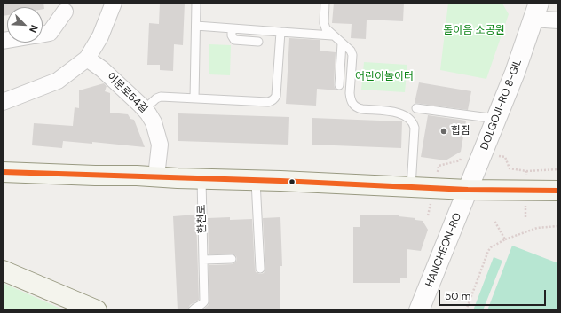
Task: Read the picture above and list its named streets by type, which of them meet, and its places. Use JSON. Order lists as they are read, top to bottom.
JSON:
{
  "streets": {
    "street": ["이문로54길", "DOLGOJI-RO 8-GIL", "HANCHEON-RO"],
    "lane": ["한천로"]
  },
  "crossings": [
    ["DOLGOJI-RO 8-GIL", "HANCHEON-RO"]
  ],
  "parks": ["돌이음 소공원", "어린이놀이터"],
  "places": ["힙짐"],
  "scale_bar": "50 m",
  "north": "bottom right"
}
